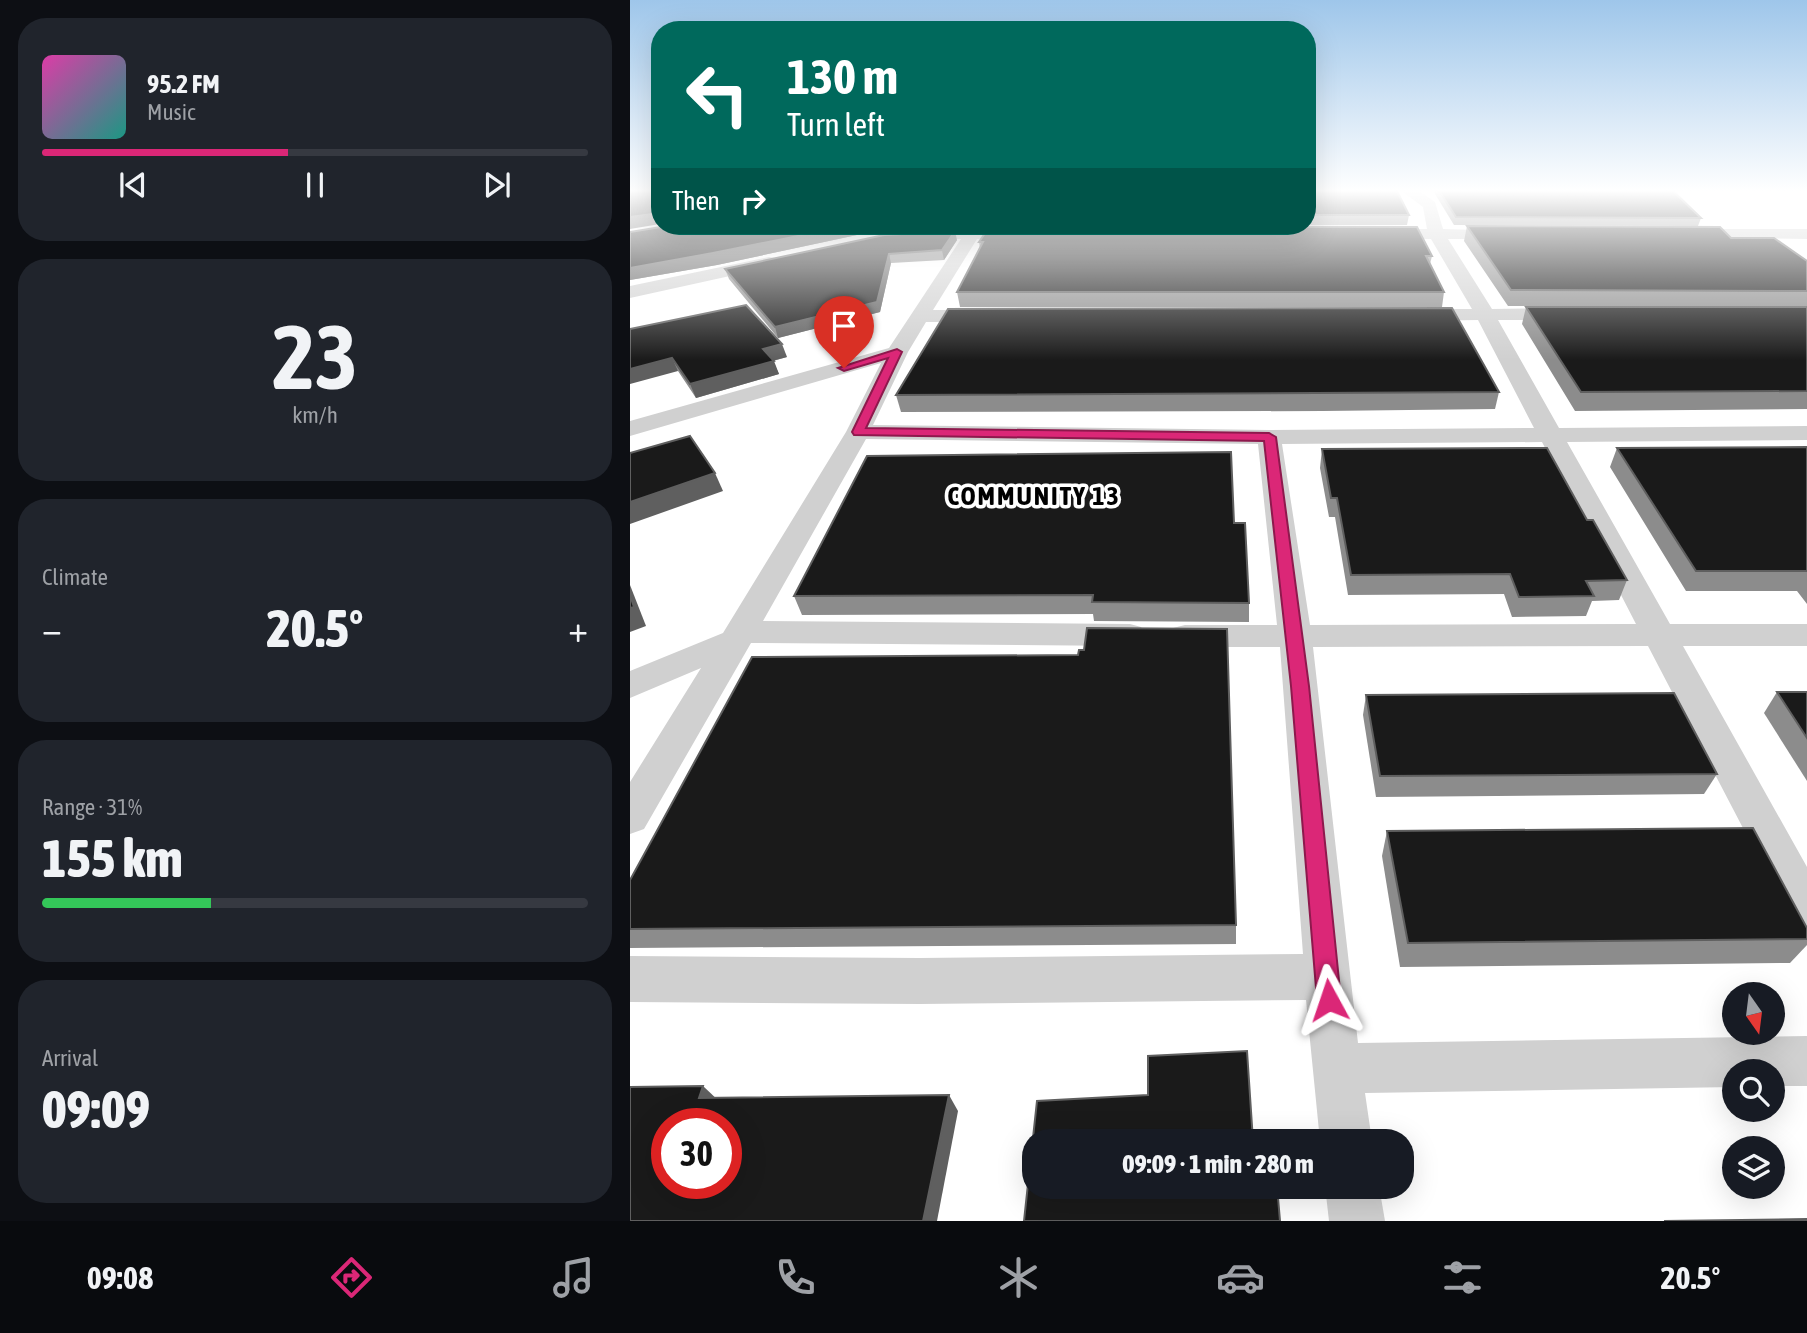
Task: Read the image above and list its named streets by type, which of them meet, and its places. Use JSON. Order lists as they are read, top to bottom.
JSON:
{
  "districts": ["COMMUNITY 13"],
  "north": "bottom",
  "page": {
    "turn": ["130 m", "Turn left"],
    "song": ["95.2 FM", "Music"],
    "then": "Then",
    "tile": [
      ["23", "km/h"],
      "Climate",
      ["Range · 31%", "155 km"],
      ["Arrival", "09:09"]
    ],
    "heat": ["−", "20.5°", "+"],
    "limit": "30",
    "trip": "09:09 · 1 min · 280 m",
    "tabs": ["09:08", "20.5°"]
  }
}
